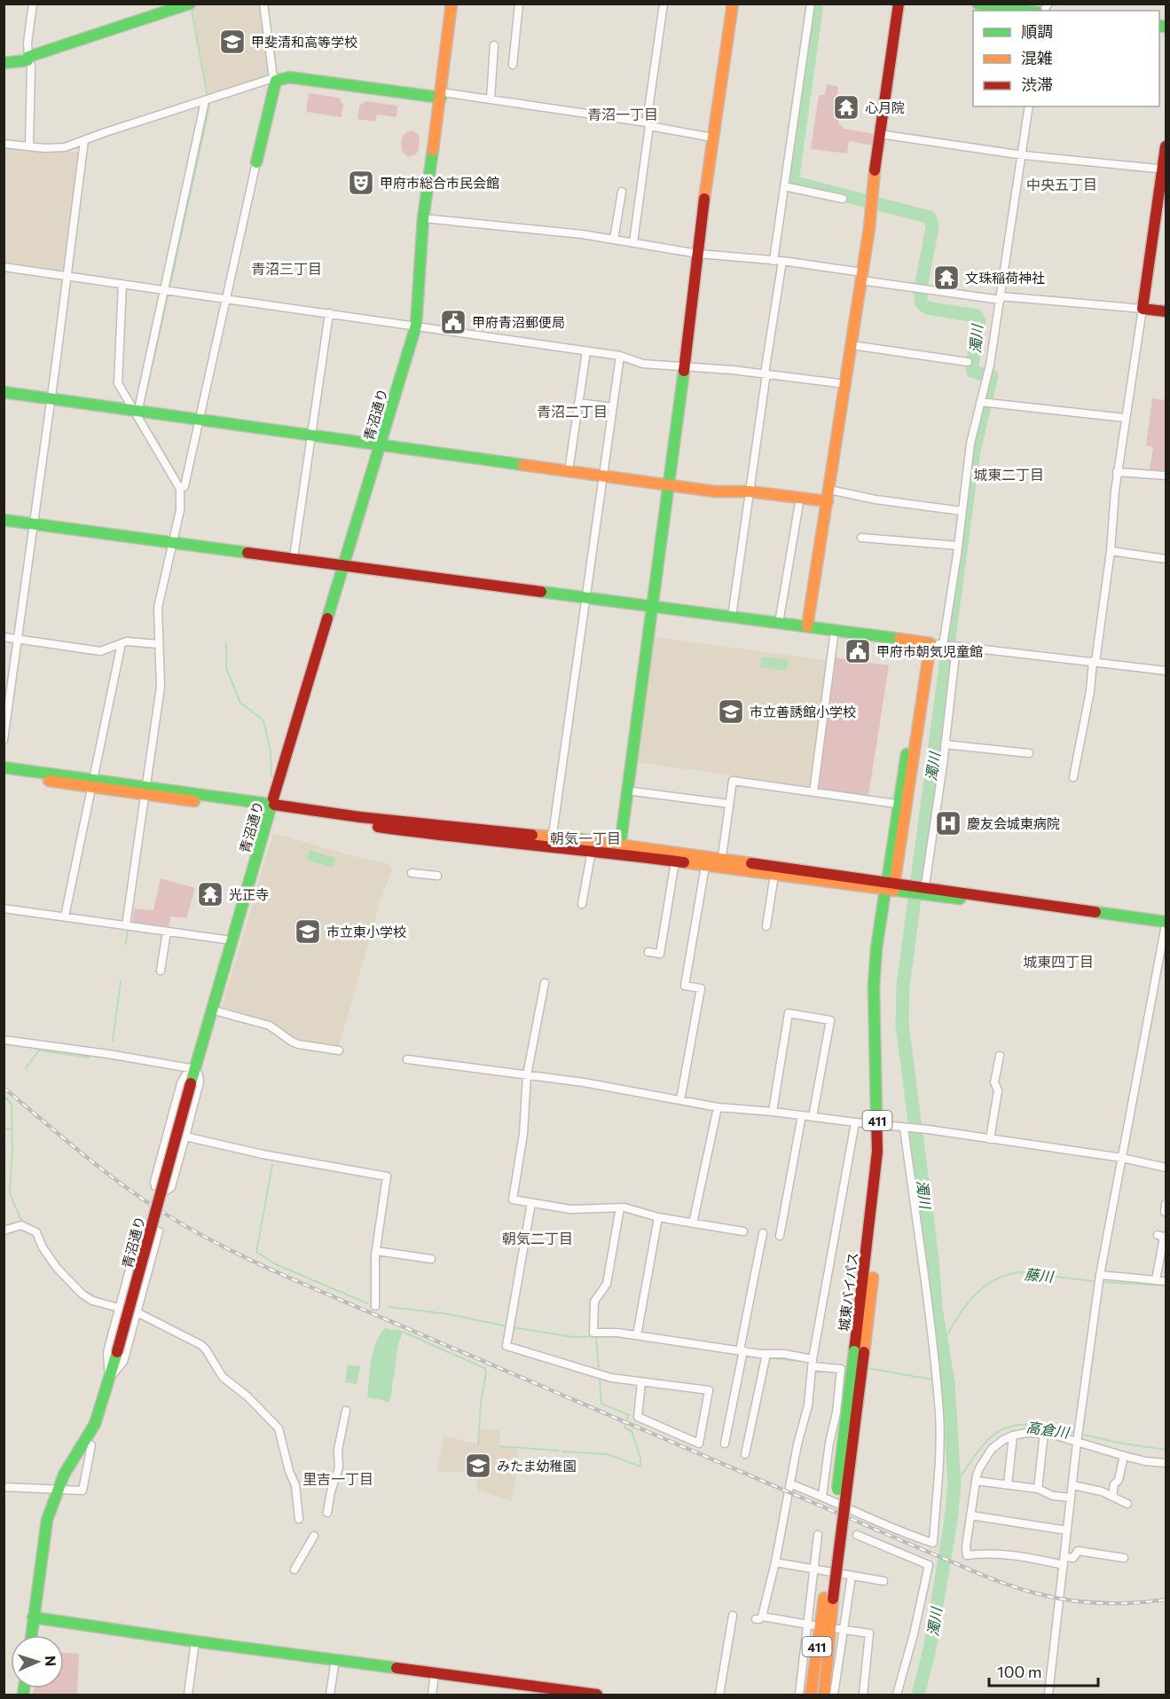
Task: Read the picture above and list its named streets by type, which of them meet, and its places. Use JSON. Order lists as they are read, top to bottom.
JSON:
{
  "streets": {
    "main road": ["青沼通り", "411", "城東バイパス"]
  },
  "districts": [
    "青沼一丁目",
    "中央五丁目",
    "青沼三丁目",
    "青沼二丁目",
    "城東二丁目",
    "朝気一丁目",
    "城東四丁目",
    "朝気二丁目",
    "里吉一丁目"
  ],
  "water": ["濁川", "藤川", "高倉川"],
  "places": {
    "school or university": [
      "甲斐清和高等学校",
      "市立善誘館小学校",
      "市立東小学校",
      "みたま幼稚園"
    ],
    "temple": ["心月院", "文珠稲荷神社", "光正寺"],
    "theatre": ["甲府市総合市民会館"],
    "public building": ["甲府青沼郵便局", "甲府市朝気児童館"],
    "hospital": ["慶友会城東病院"]
  },
  "legend": ["順調", "混雑", "渋滞"],
  "scale_bar": "100 m",
  "north": "right"
}
